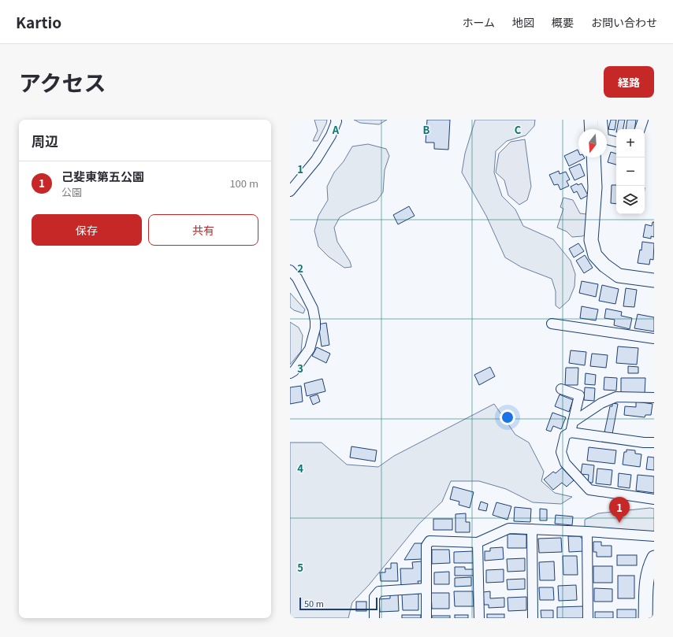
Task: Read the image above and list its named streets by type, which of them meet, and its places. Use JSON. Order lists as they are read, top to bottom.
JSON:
{
  "scale_bar": "50 m",
  "north": "bottom",
  "page": {
    "header": "Kartio",
    "nav": [
      "ホーム",
      "地図",
      "概要",
      "お問い合わせ"
    ],
    "title": "アクセス",
    "buttons": [
      "経路",
      ["保存", "共有"]
    ],
    "heading": "周辺",
    "map_buttons": ["+", "−"],
    "list": [
      {
        "mark": "1",
        "name": "己斐東第五公園",
        "note": "公園",
        "value": "100 m"
      }
    ],
    "pins": "1",
    "scale": "50 m"
  },
  "grid": {
    "columns": ["A", "B", "C"],
    "rows": [
      "1",
      "2",
      "3",
      "4",
      "5"
    ]
  }
}
